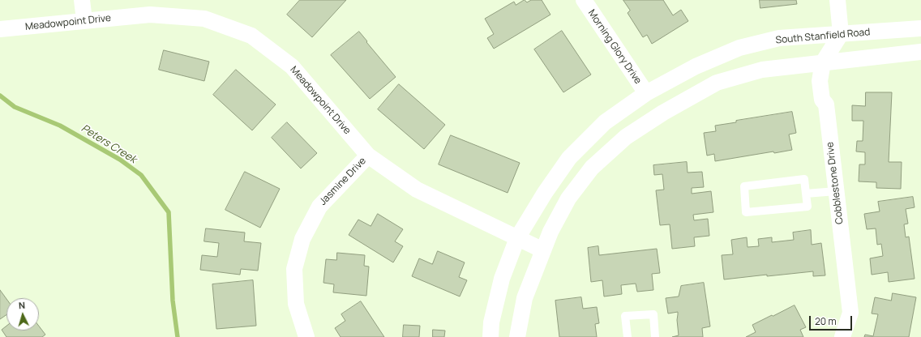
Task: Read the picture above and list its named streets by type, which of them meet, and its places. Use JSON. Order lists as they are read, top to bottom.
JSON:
{
  "streets": {
    "street": [
      "Meadowpoint Drive",
      "South Stanfield Road",
      "Morning Glory Drive",
      "Jasmine Drive",
      "Cobblestone Drive"
    ]
  },
  "crossings": [
    ["Meadowpoint Drive", "South Stanfield Road"],
    ["Meadowpoint Drive", "Jasmine Drive"],
    ["South Stanfield Road", "Morning Glory Drive"],
    ["South Stanfield Road", "Cobblestone Drive"]
  ],
  "water": ["Peters Creek"],
  "scale_bar": "20 m",
  "north": "top"
}
